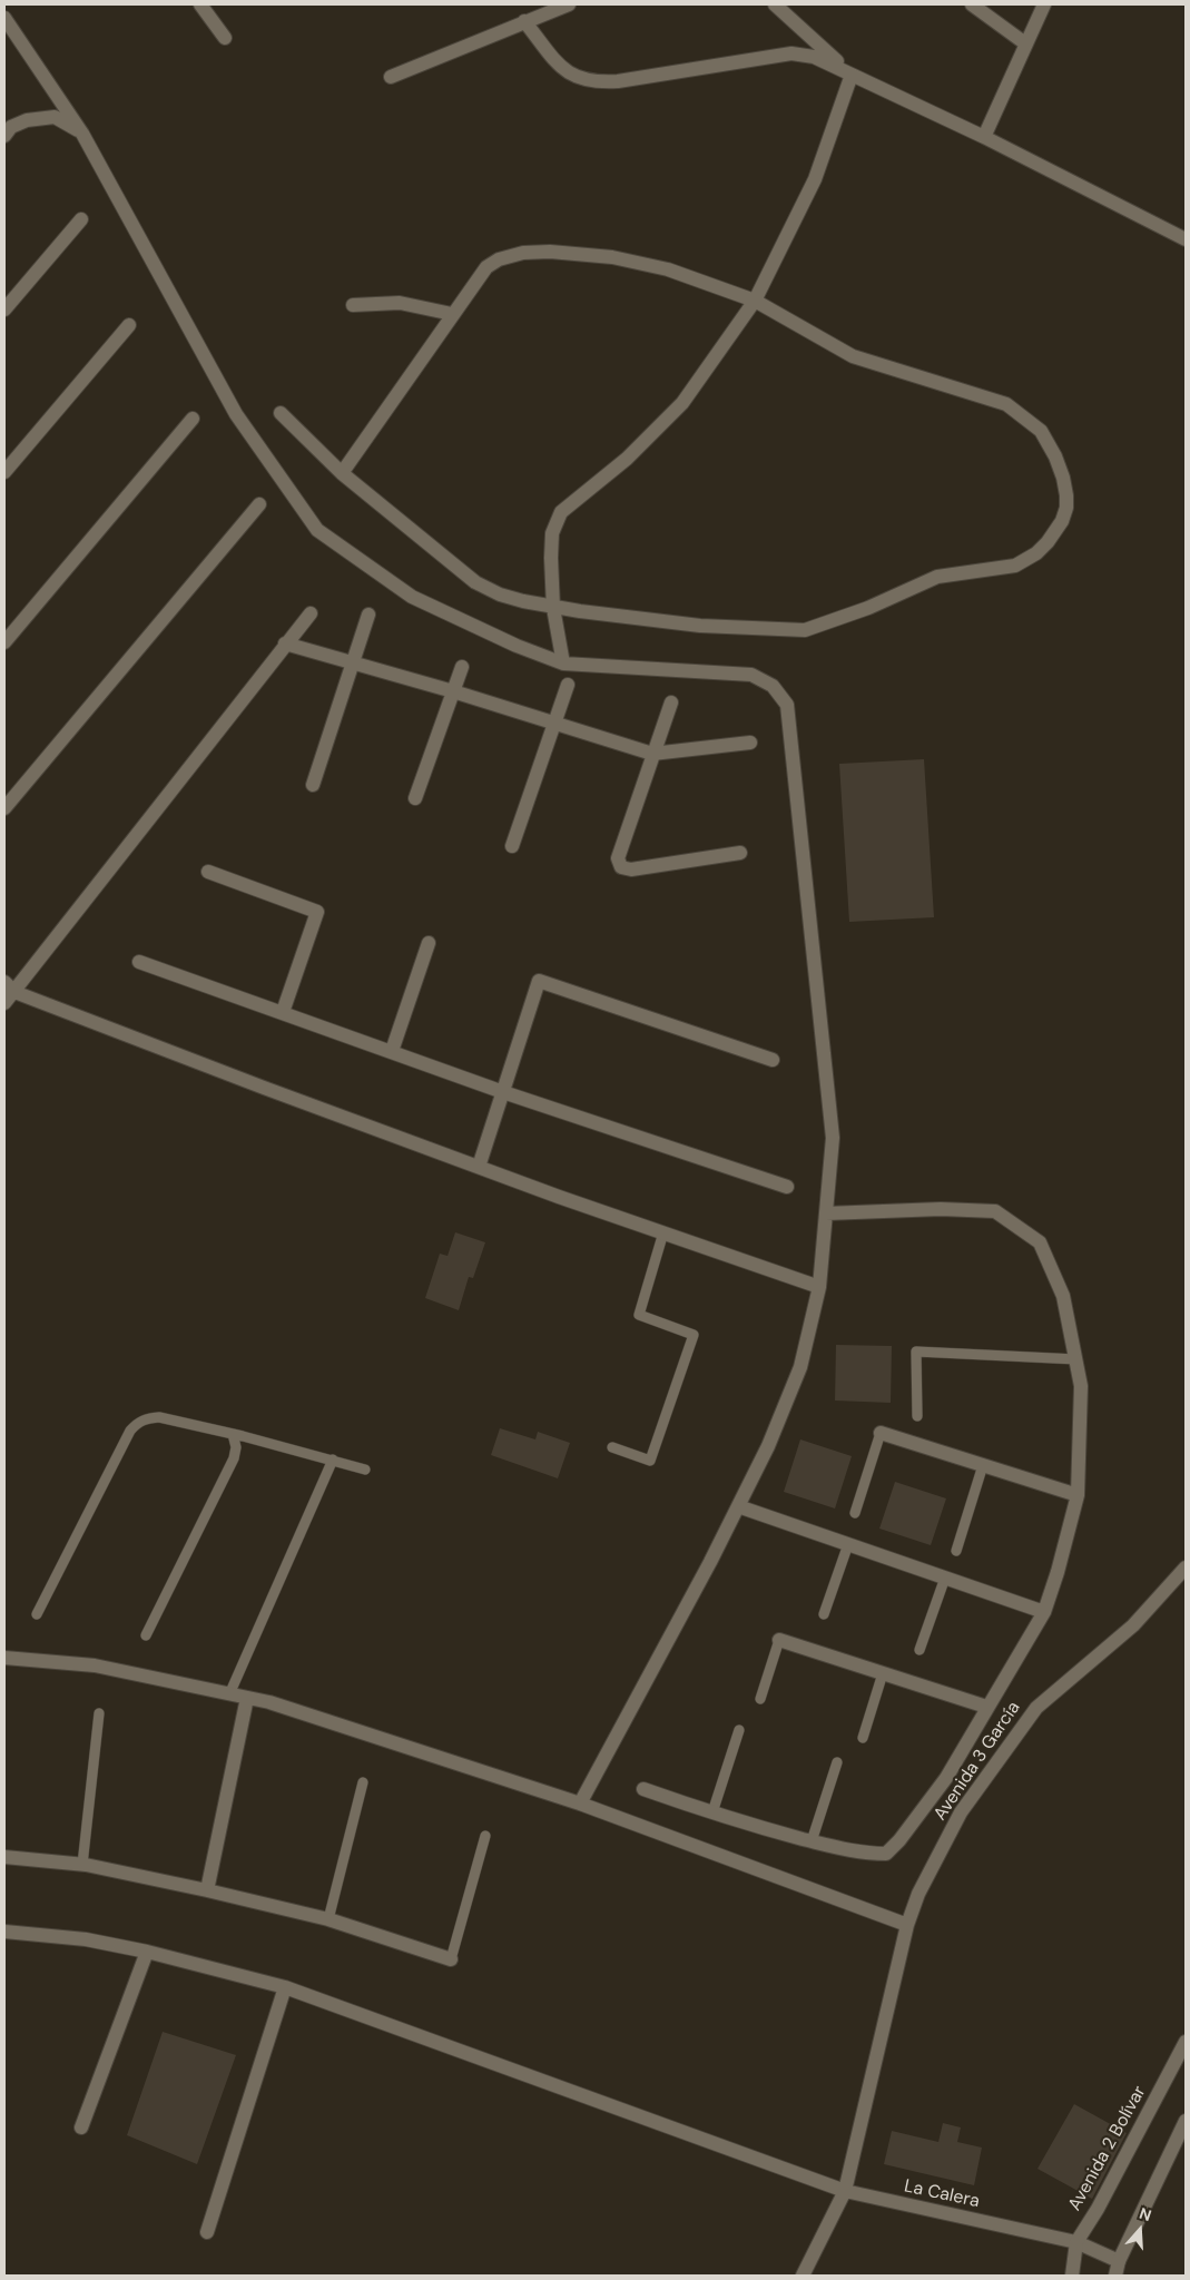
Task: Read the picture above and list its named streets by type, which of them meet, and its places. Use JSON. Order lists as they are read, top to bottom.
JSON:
{
  "streets": {
    "street": ["Avenida 3 García", "Avenida 2 Bolívar", "La Calera"]
  },
  "crossings": [
    ["Avenida 3 García", "La Calera"],
    ["Avenida 2 Bolívar", "La Calera"]
  ],
  "north": "top"
}
